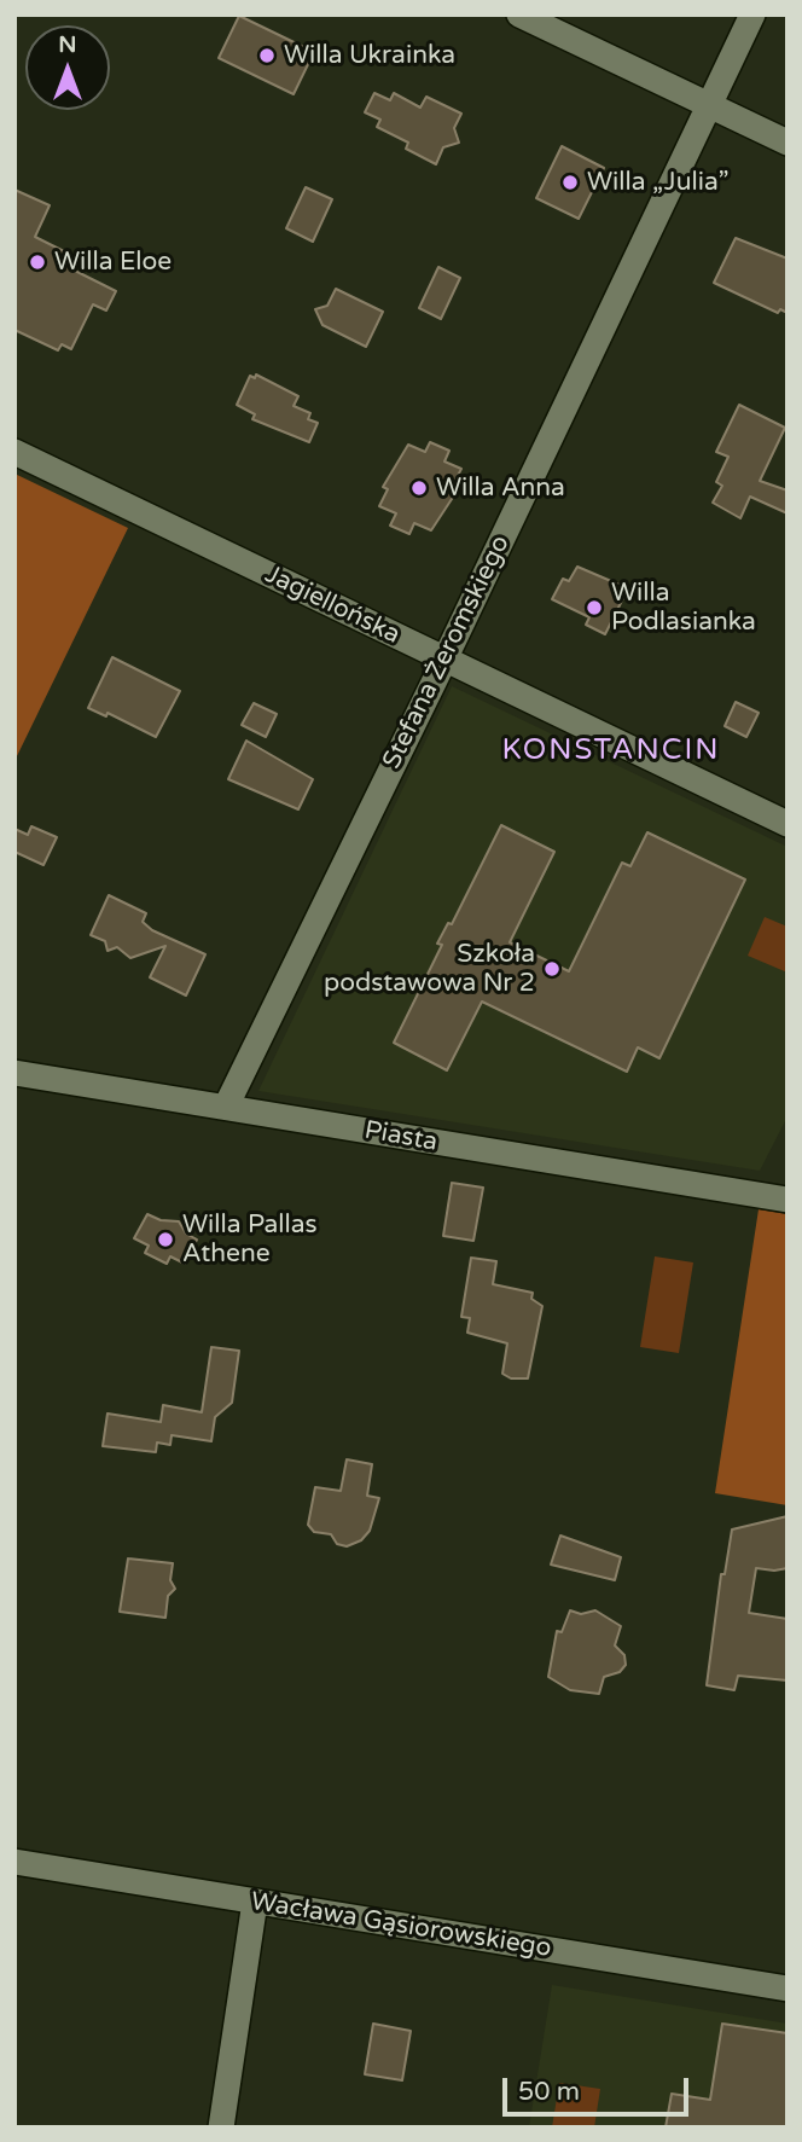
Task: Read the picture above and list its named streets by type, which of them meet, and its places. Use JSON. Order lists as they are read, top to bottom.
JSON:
{
  "streets": {
    "street": [
      "Jagiellońska",
      "Stefana Żeromskiego",
      "Piasta",
      "Wacława Gąsiorowskiego"
    ]
  },
  "crossings": [
    ["Jagiellońska", "Stefana Żeromskiego"],
    ["Stefana Żeromskiego", "Piasta"]
  ],
  "districts": ["KONSTANCIN"],
  "places": [
    "Willa Ukrainka",
    "Willa „Julia”",
    "Willa Eloe",
    "Willa Anna",
    "Willa Podlasianka",
    "Szkoła podstawowa Nr 2",
    "Willa Pallas Athene"
  ],
  "scale_bar": "50 m",
  "north": "top"
}
